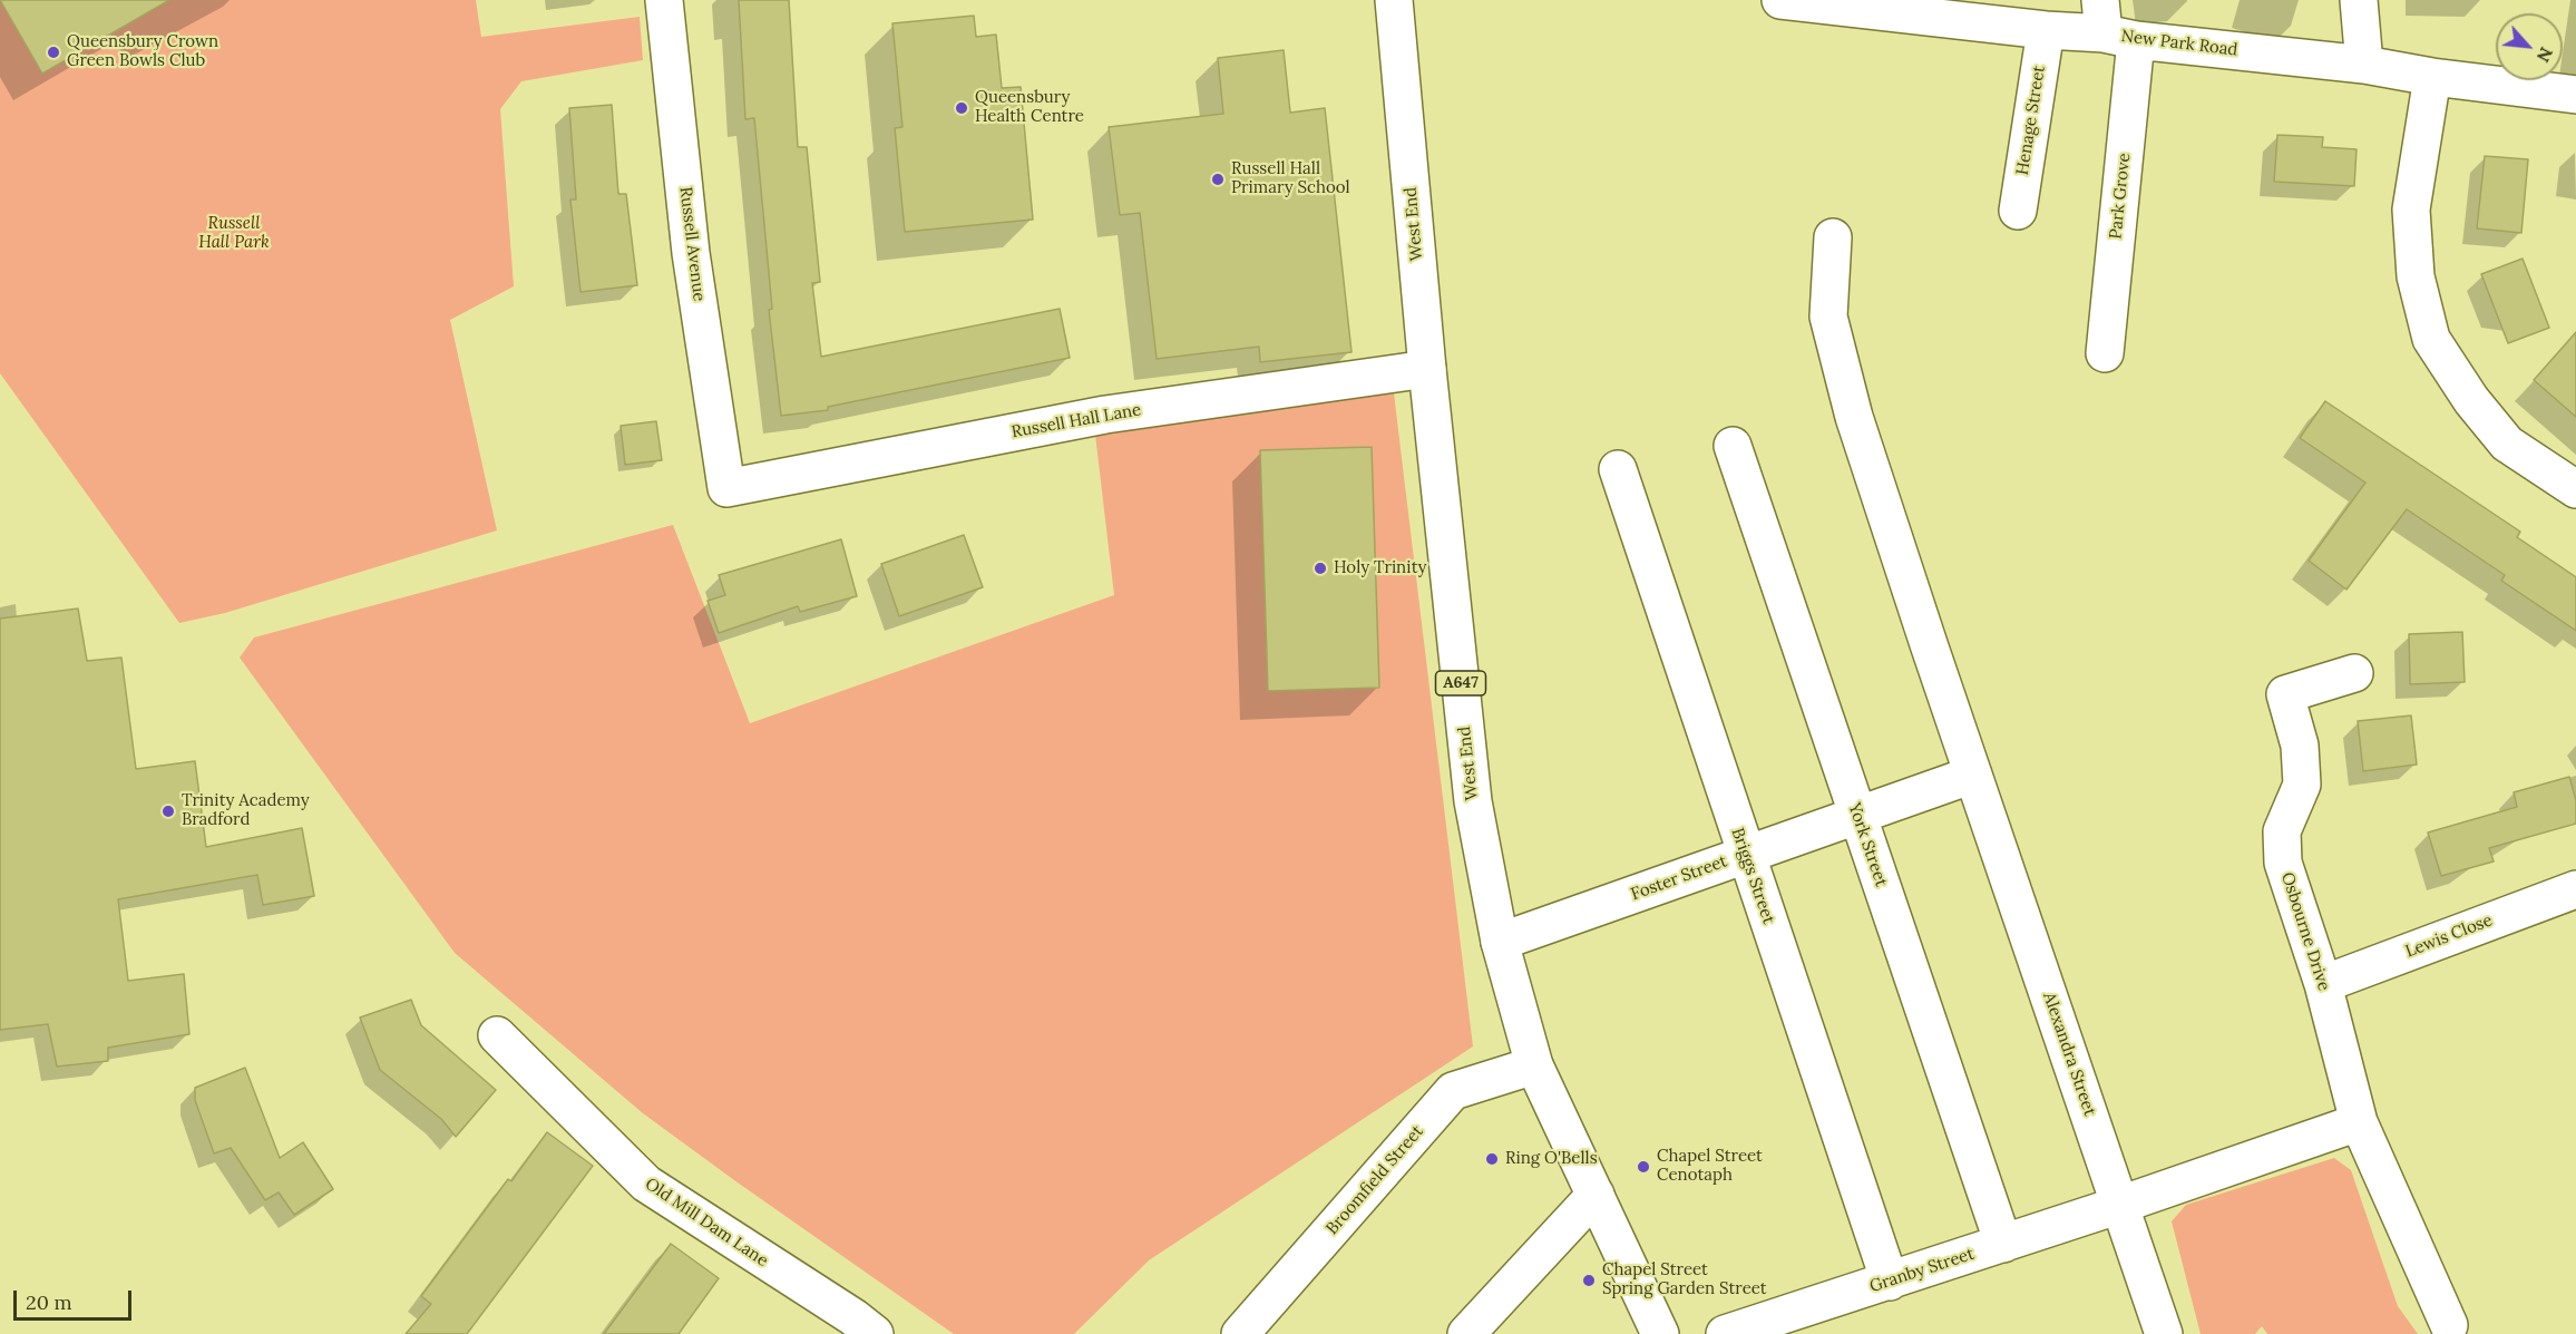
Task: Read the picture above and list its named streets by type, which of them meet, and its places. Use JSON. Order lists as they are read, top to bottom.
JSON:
{
  "streets": {
    "street": [
      "New Park Road",
      "Henage Street",
      "Park Grove",
      "West End",
      "Russell Avenue",
      "Russell Hall Lane",
      "A647",
      "York Street",
      "Briggs Street",
      "Foster Street",
      "Osbourne Drive",
      "Lewis Close",
      "Alexandra Street",
      "Broomfield Street",
      "Old Mill Dam Lane",
      "Granby Street"
    ]
  },
  "crossings": [
    ["New Park Road", "Henage Street"],
    ["New Park Road", "Park Grove"],
    ["West End", "Russell Hall Lane"],
    ["West End", "Foster Street"],
    ["West End", "Broomfield Street"],
    ["Russell Avenue", "Russell Hall Lane"],
    ["York Street", "Foster Street"],
    ["York Street", "Granby Street"],
    ["Briggs Street", "Foster Street"],
    ["Briggs Street", "Granby Street"],
    ["Foster Street", "Alexandra Street"],
    ["Osbourne Drive", "Lewis Close"],
    ["Alexandra Street", "Granby Street"]
  ],
  "parks": ["Russell Hall Park"],
  "places": [
    "Queensbury Crown Green Bowls Club",
    "Queensbury Health Centre",
    "Russell Hall Primary School",
    "Holy Trinity",
    "Trinity Academy Bradford",
    "Ring O'Bells",
    "Chapel Street Cenotaph",
    "Chapel Street Spring Garden Street"
  ],
  "scale_bar": "20 m",
  "north": "bottom right"
}
